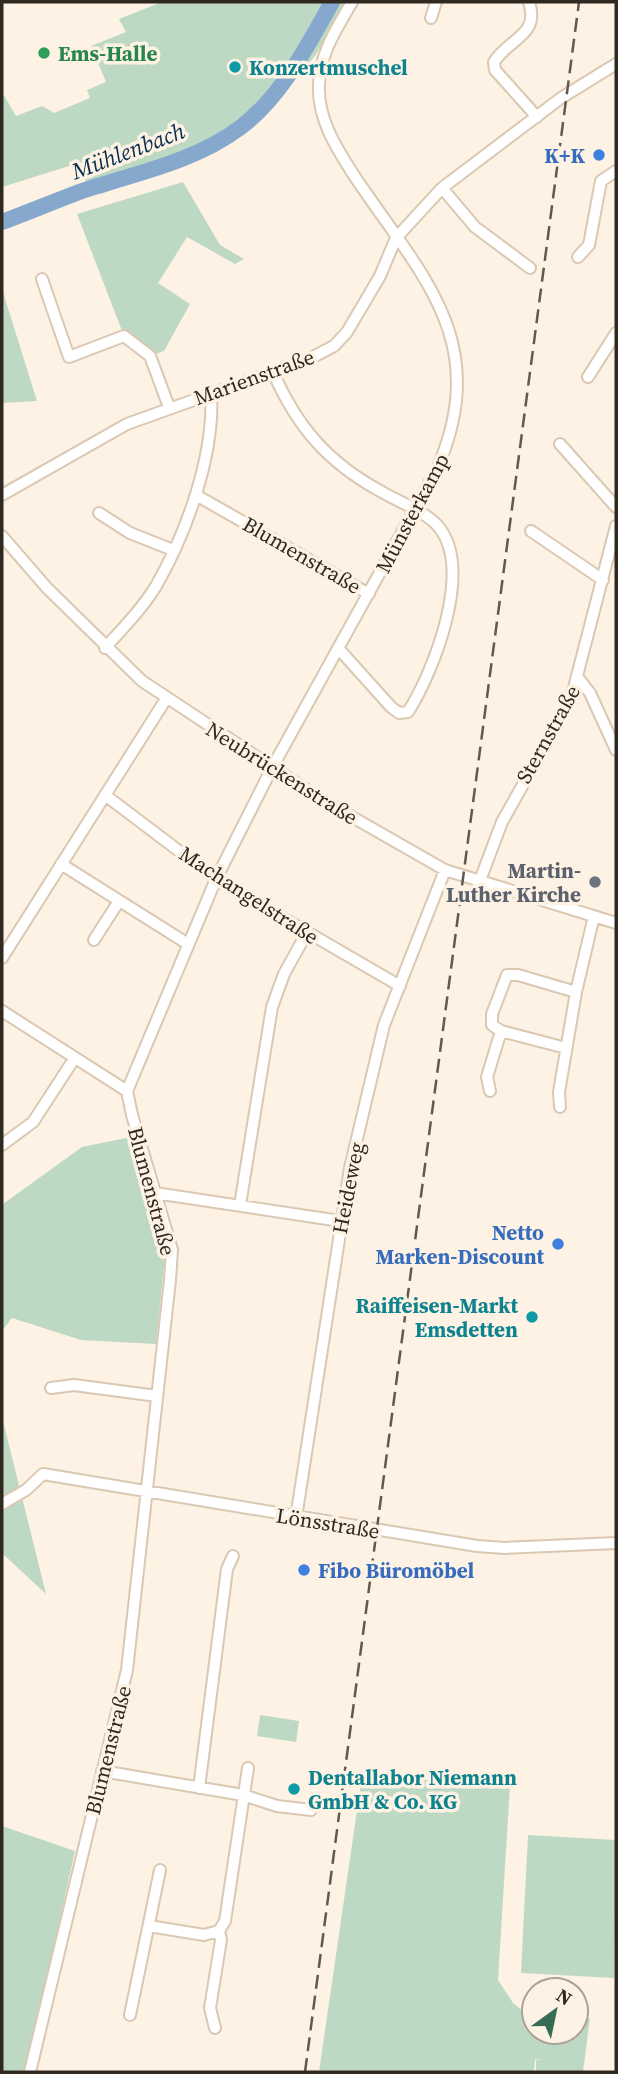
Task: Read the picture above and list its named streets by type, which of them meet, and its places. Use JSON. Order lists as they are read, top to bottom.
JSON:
{
  "streets": {
    "street": [
      "Marienstraße",
      "Münsterkamp",
      "Blumenstraße",
      "Sternstraße",
      "Neubrückenstraße",
      "Machangelstraße",
      "Heideweg",
      "Lönsstraße"
    ]
  },
  "crossings": [
    ["Marienstraße", "Münsterkamp"],
    ["Münsterkamp", "Blumenstraße"],
    ["Blumenstraße", "Neubrückenstraße"],
    ["Blumenstraße", "Machangelstraße"],
    ["Blumenstraße", "Lönsstraße"],
    ["Sternstraße", "Neubrückenstraße"],
    ["Neubrückenstraße", "Heideweg"],
    ["Machangelstraße", "Heideweg"],
    ["Heideweg", "Lönsstraße"]
  ],
  "water": ["Mühlenbach"],
  "places": [
    "Ems-Halle",
    "Konzertmuschel",
    "K+K",
    "Martin- Luther Kirche",
    "Netto Marken-Discount",
    "Raiffeisen-Markt Emsdetten",
    "Fibo Büromöbel",
    "Dentallabor Niemann GmbH & Co. KG"
  ],
  "north": "top right"
}
